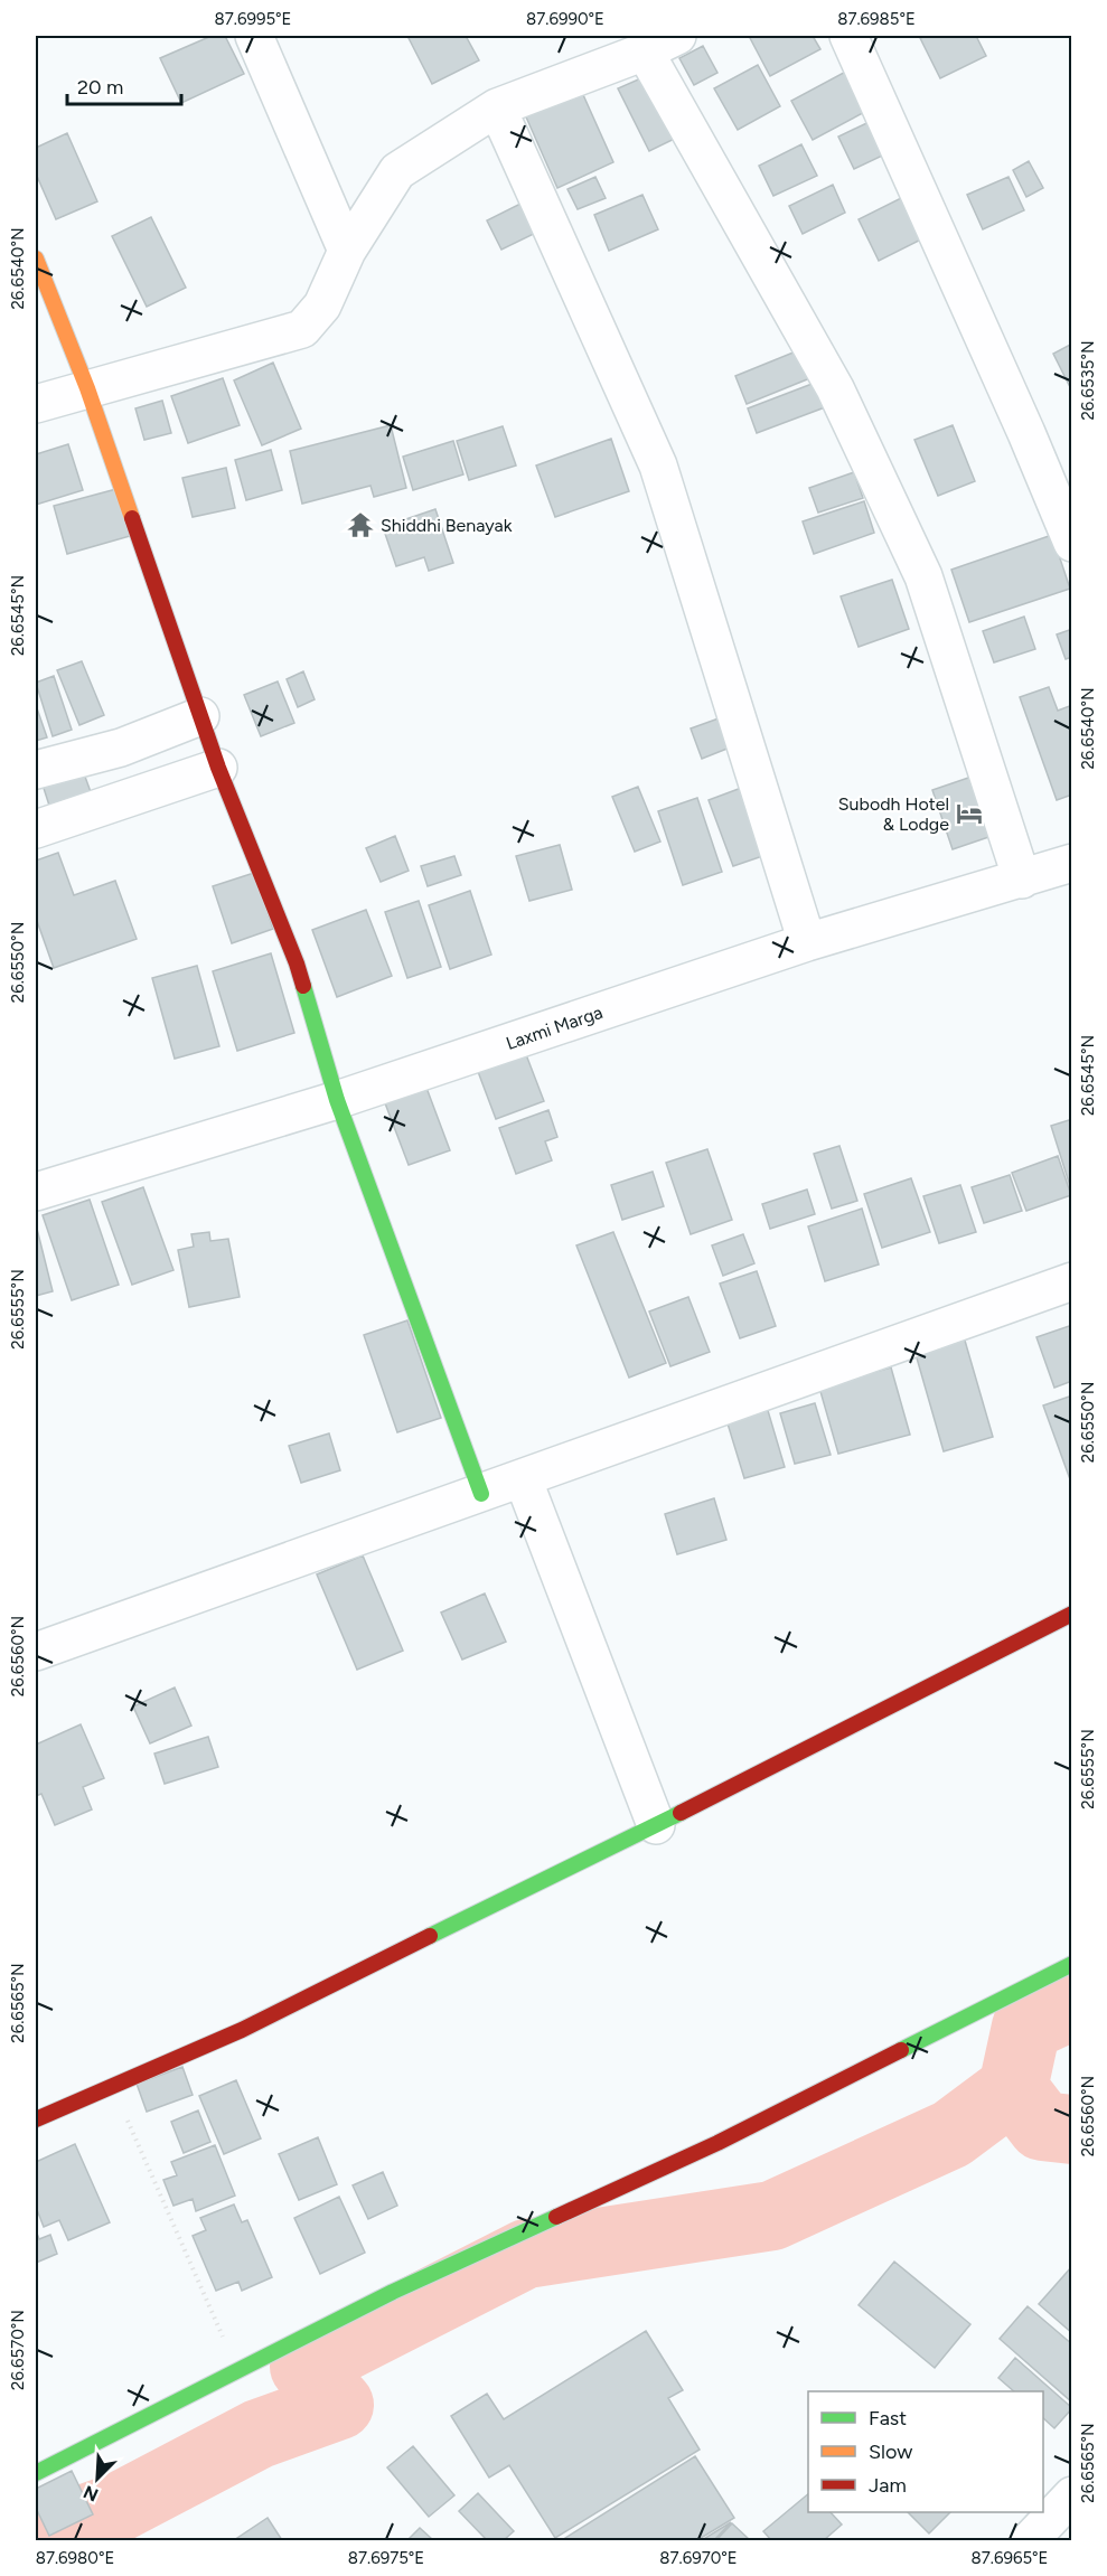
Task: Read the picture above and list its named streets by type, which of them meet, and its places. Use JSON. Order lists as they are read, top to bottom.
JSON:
{
  "streets": {
    "street": ["Laxmi Marga"]
  },
  "places": {
    "temple": ["Shiddhi Benayak"],
    "hotel": ["Subodh Hotel & Lodge"]
  },
  "legend": ["Fast", "Slow", "Jam"],
  "scale_bar": "20 m",
  "north": "bottom left",
  "coordinates": [
    "87.6995°E",
    "87.6990°E",
    "87.6985°E",
    "26.6540°N",
    "26.6535°N",
    "26.6545°N",
    "26.6550°N",
    "26.6555°N",
    "26.6560°N",
    "26.6565°N",
    "26.6570°N",
    "87.6980°E",
    "87.6975°E",
    "87.6970°E",
    "87.6965°E"
  ]
}
